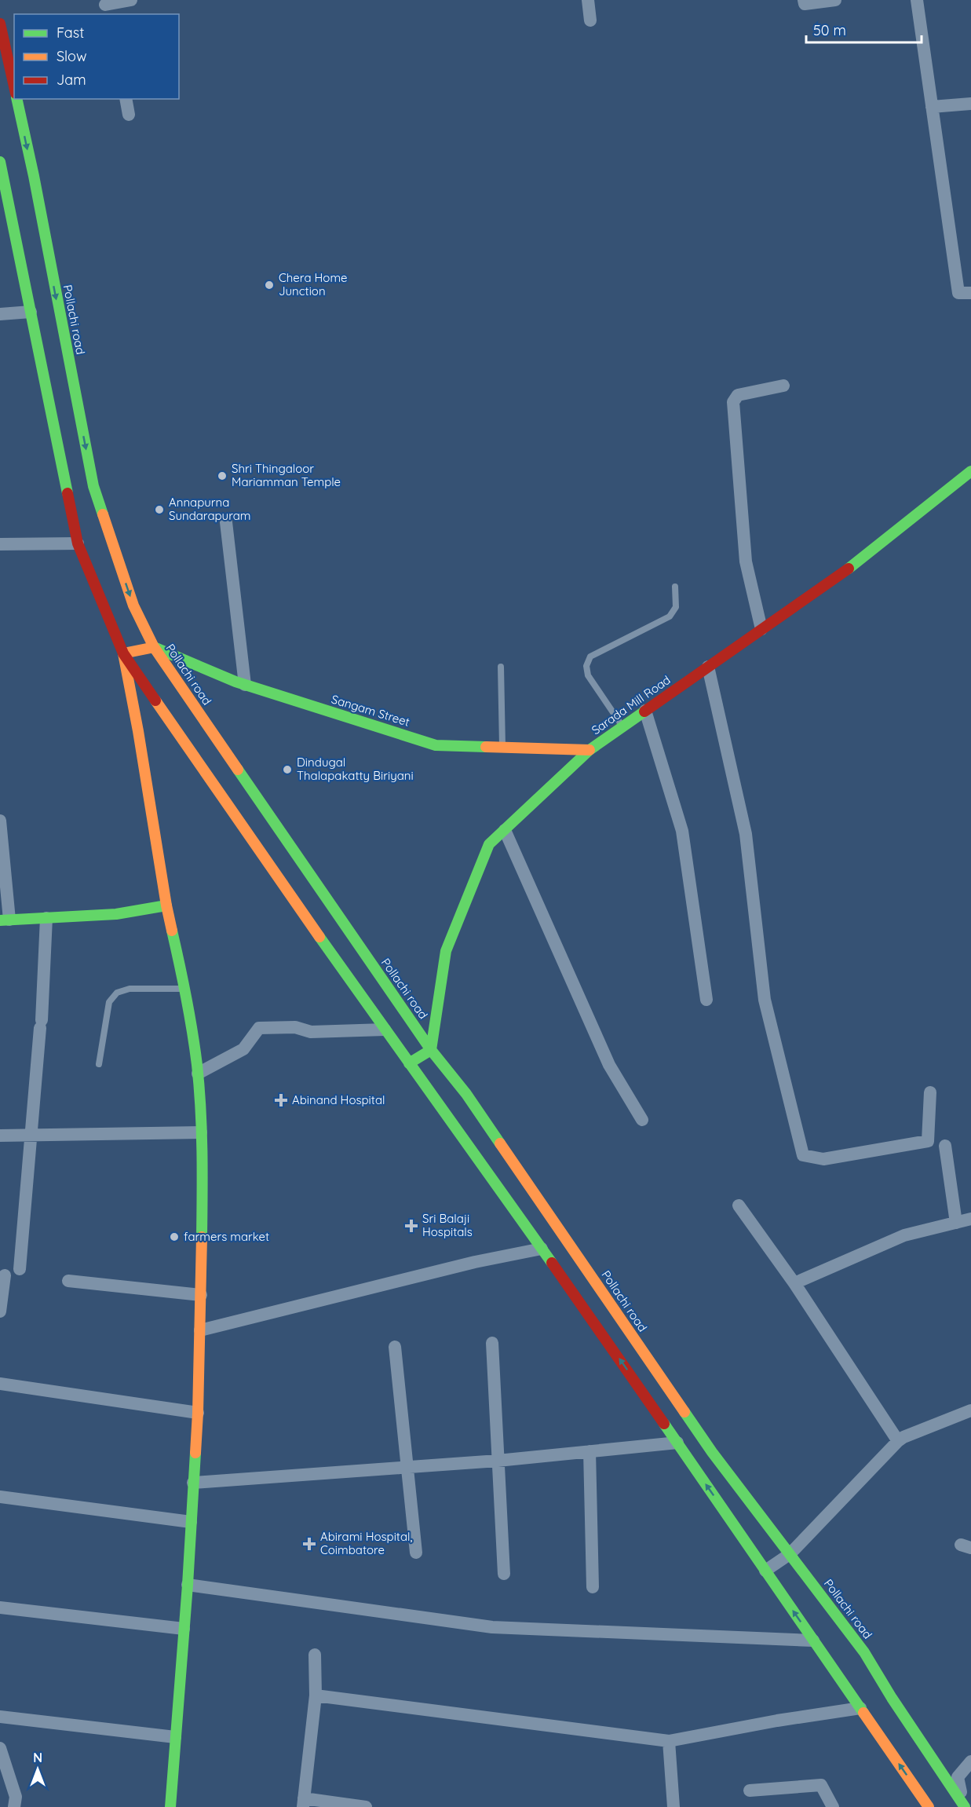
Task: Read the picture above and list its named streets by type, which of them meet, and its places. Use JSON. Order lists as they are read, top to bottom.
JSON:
{
  "streets": {
    "main road": ["Pollachi road", "Sarada Mill Road", "Sangam Street"]
  },
  "crossings": [
    ["Pollachi road", "Sarada Mill Road"],
    ["Pollachi road", "Sangam Street"],
    ["Sarada Mill Road", "Sangam Street"]
  ],
  "places": {
    "other": [
      "Chera Home Junction",
      "Shri Thingaloor Mariamman Temple",
      "Annapurna Sundarapuram",
      "Dindugal Thalapakatty Biriyani",
      "farmers market"
    ],
    "health": ["Abinand Hospital", "Sri Balaji Hospitals", "Abirami Hospital, Coimbatore"]
  },
  "legend": ["Fast", "Slow", "Jam"],
  "scale_bar": "50 m",
  "north": "top"
}
